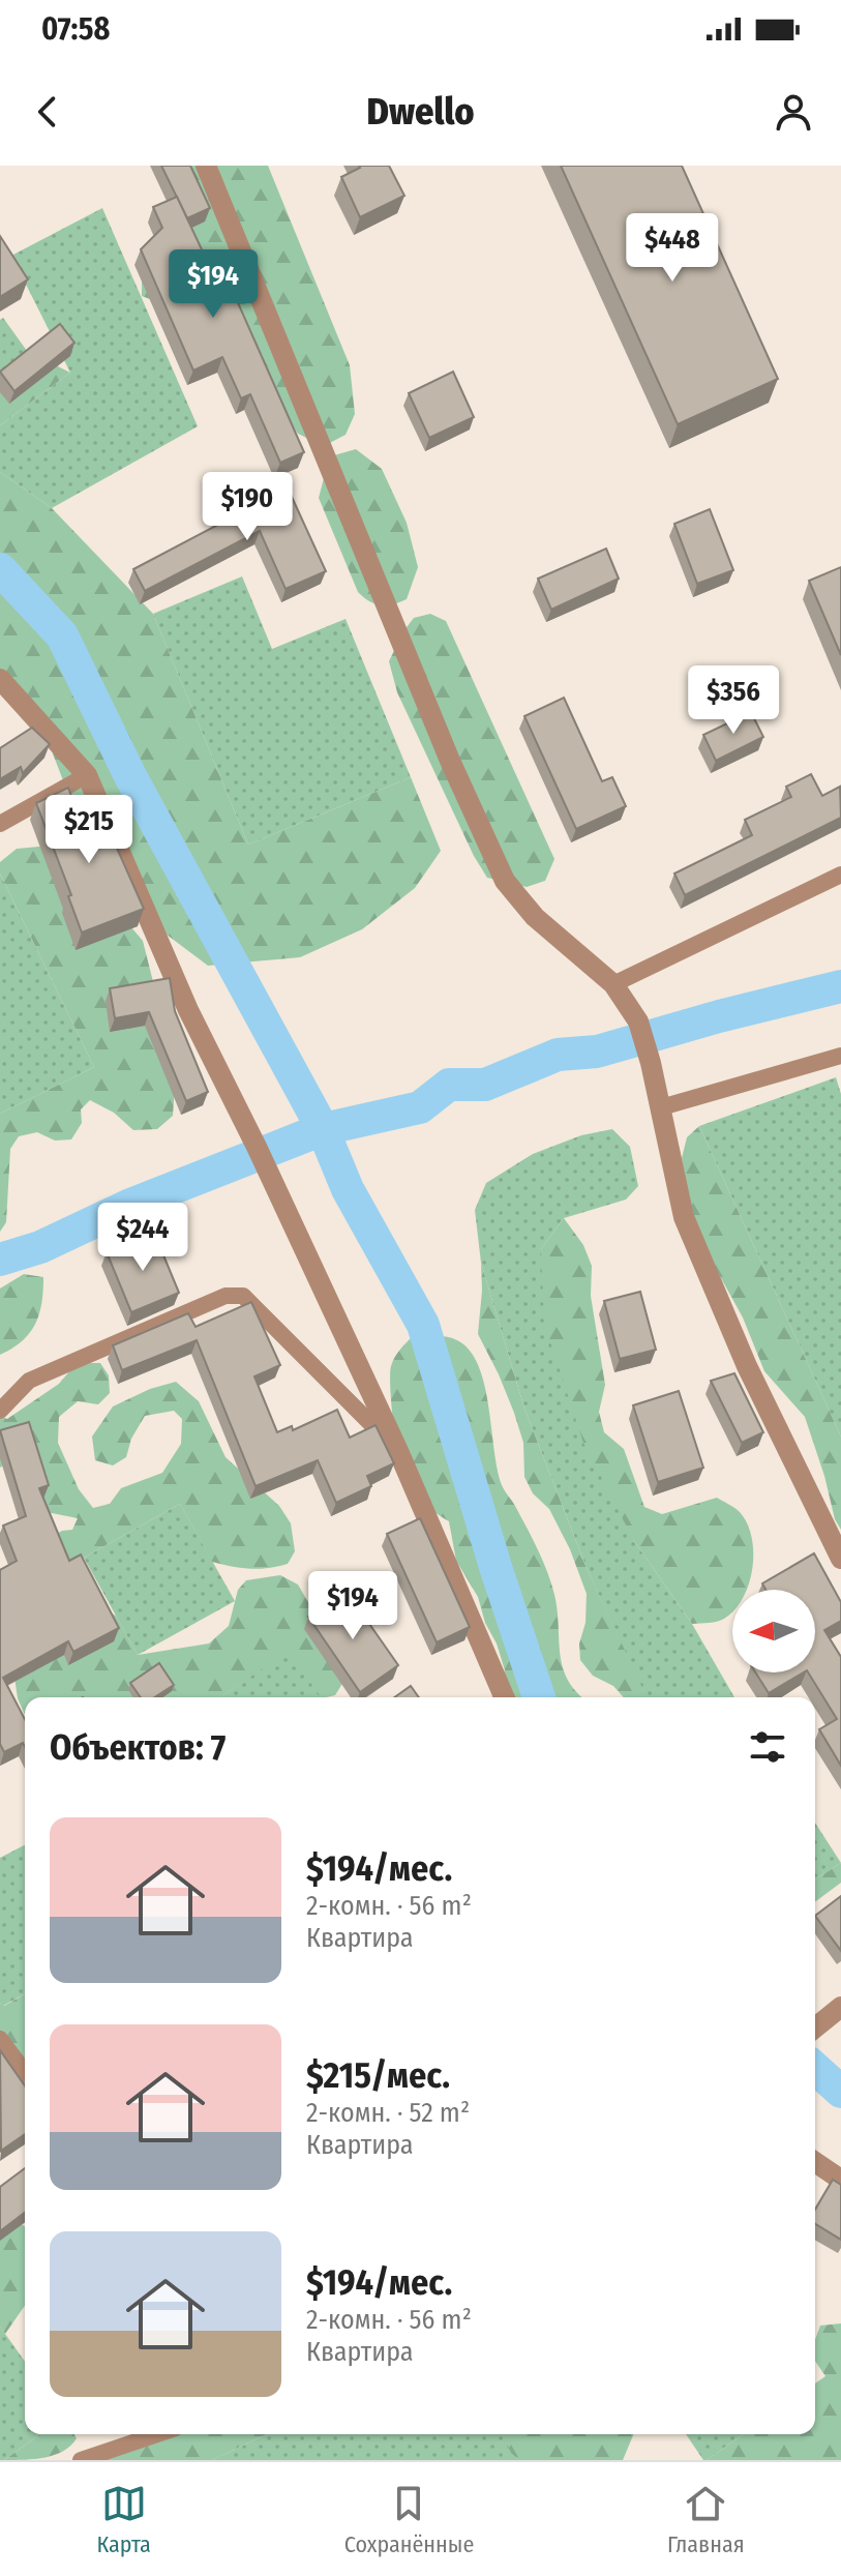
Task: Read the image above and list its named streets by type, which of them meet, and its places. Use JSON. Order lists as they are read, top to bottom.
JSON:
{
  "north": "left",
  "page": {
    "status": "07:58",
    "header": "Dwello",
    "price": [
      "$448",
      "$194",
      "$190",
      "$356",
      "$215",
      "$244",
      "$194"
    ],
    "heading": "Объектов: 7",
    "list": [
      {
        "name": "$194/мес.",
        "note": "2-комн. · 56 m² · Квартира"
      },
      {
        "name": "$215/мес.",
        "note": "2-комн. · 52 m² · Квартира"
      },
      {
        "name": "$194/мес.",
        "note": "2-комн. · 56 m² · Квартира"
      }
    ],
    "tabs": ["Карта", "Сохранённые", "Главная"]
  }
}
